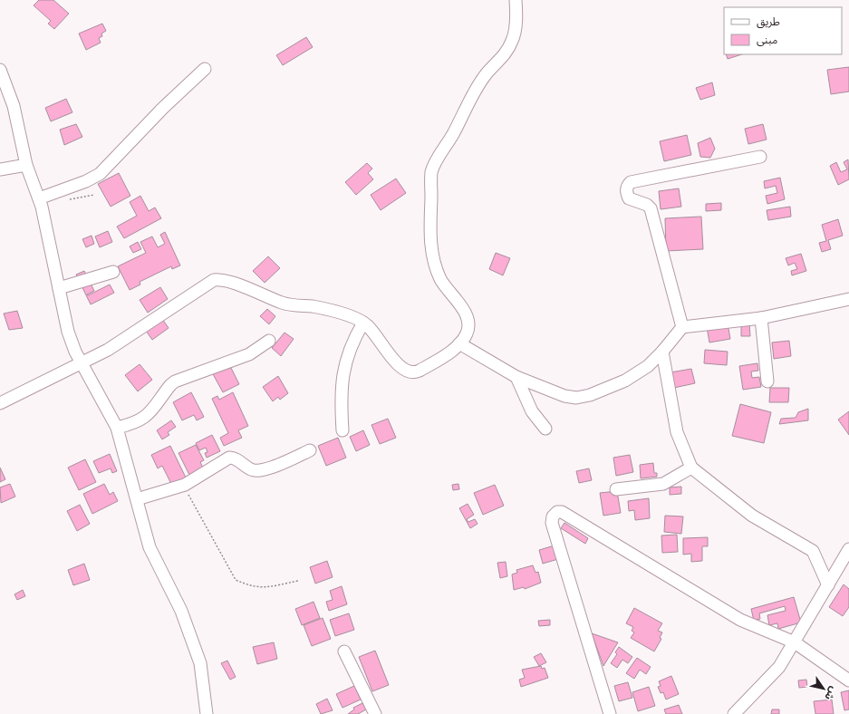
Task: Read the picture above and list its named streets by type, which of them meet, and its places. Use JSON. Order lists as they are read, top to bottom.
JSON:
{
  "legend": ["طريق", "مبنى"],
  "north": "bottom right"
}
